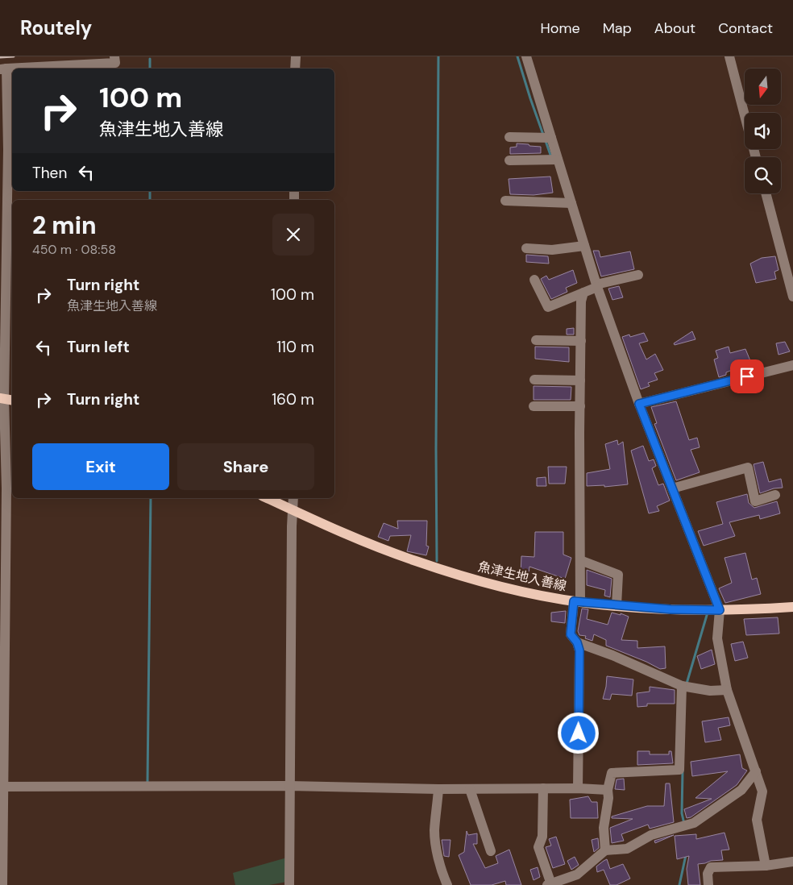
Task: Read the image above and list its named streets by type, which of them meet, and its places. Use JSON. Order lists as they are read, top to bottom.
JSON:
{
  "streets": {
    "main road": ["魚津生地入善線"]
  },
  "north": "bottom",
  "page": {
    "header": "Routely",
    "nav": [
      "Home",
      "Map",
      "About",
      "Contact"
    ],
    "turn": ["100 m", "魚津生地入善線"],
    "then": "Then",
    "heading": ["2 min", "450 m · 08:58"],
    "list": [
      {
        "name": "Turn right",
        "note": "魚津生地入善線",
        "value": "100 m"
      },
      {
        "name": "Turn left",
        "value": "110 m"
      },
      {
        "name": "Turn right",
        "value": "160 m"
      }
    ],
    "buttons": ["Exit", "Share"]
  }
}
